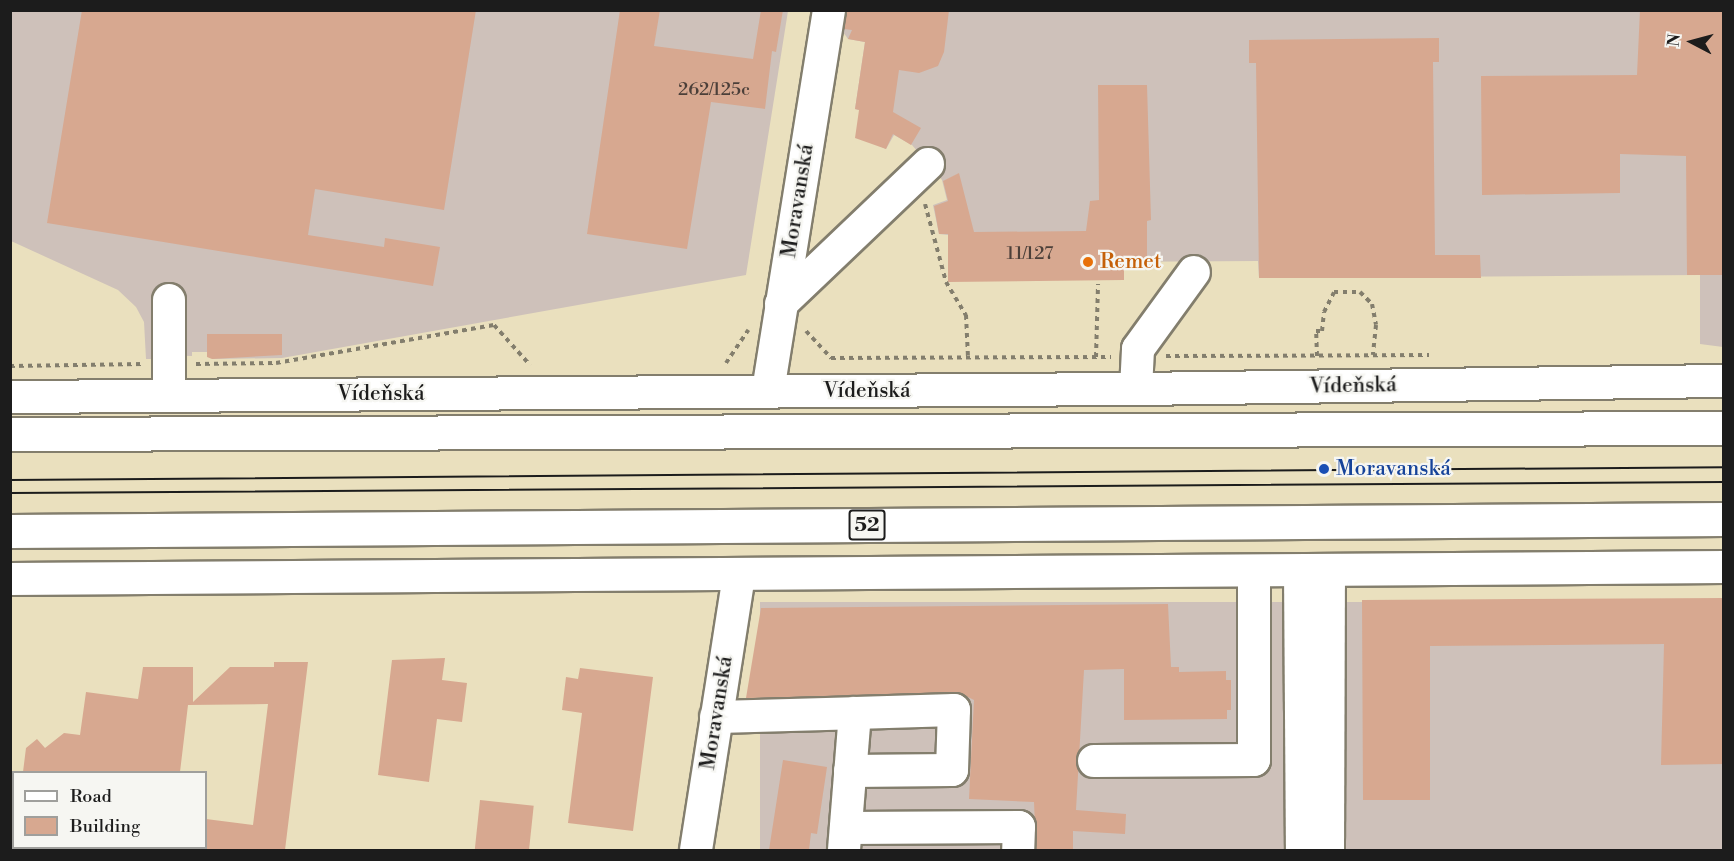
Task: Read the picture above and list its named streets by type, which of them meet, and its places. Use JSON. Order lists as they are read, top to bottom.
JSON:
{
  "streets": {
    "highway": ["Vídeňská", "52"],
    "street": ["Moravanská"]
  },
  "crossings": [
    ["Moravanská", "Vídeňská"]
  ],
  "places": ["Remet", "Moravanská"],
  "house_numbers": ["262/125c", "11/127"],
  "legend": ["Road", "Building"],
  "north": "left"
}
